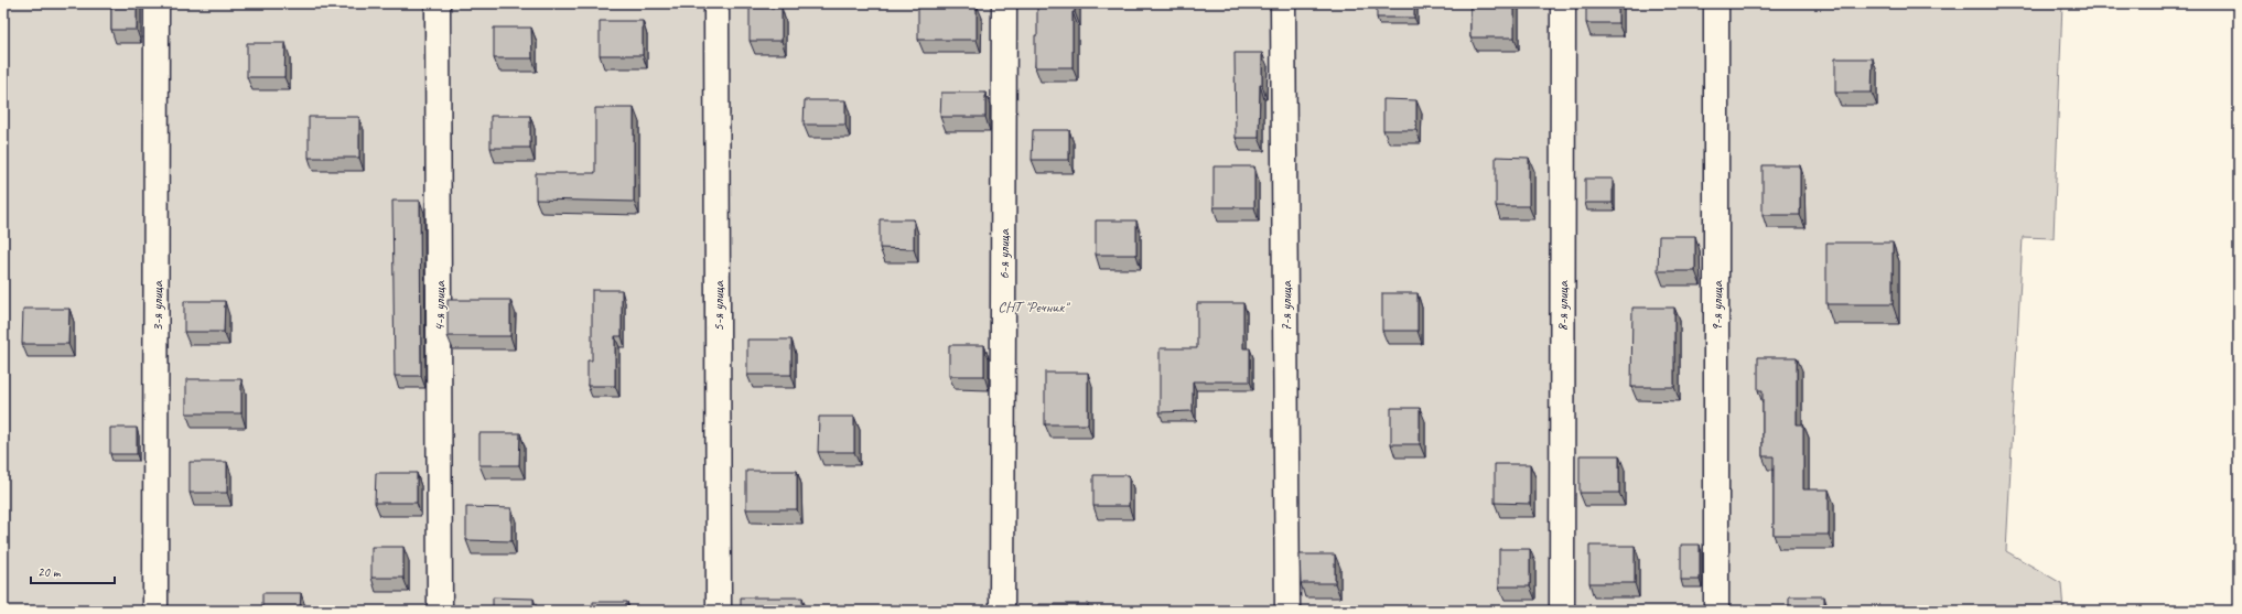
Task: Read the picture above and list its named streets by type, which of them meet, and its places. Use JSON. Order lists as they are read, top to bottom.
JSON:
{
  "streets": {
    "street": [
      "6-я улица",
      "3-я улица",
      "4-я улица",
      "5-я улица",
      "7-я улица",
      "8-я улица",
      "9-я улица"
    ]
  },
  "parks": ["СНТ \"Речник\""],
  "scale_bar": "20 m"
}
